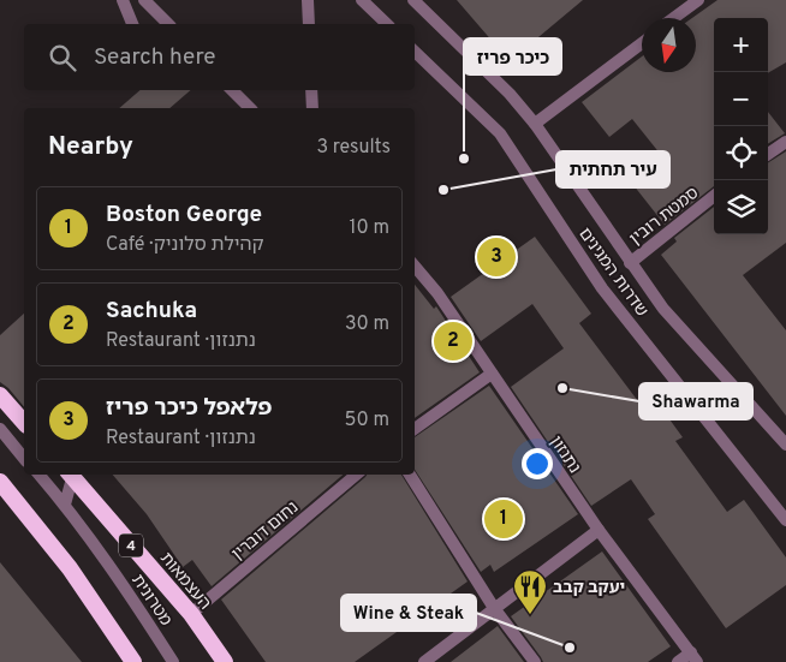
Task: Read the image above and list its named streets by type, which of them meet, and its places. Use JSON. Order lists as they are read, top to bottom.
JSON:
{
  "streets": {
    "highway": ["4", "העצמאות"],
    "street": [
      "סמטת רובין",
      "שדרות המגינים",
      "נתנזון",
      "נחום דוברין",
      "מטרונית"
    ]
  },
  "crossings": [
    ["סמטת רובין", "שדרות המגינים"],
    ["נחום דוברין", "העצמאות"]
  ],
  "places": {
    "other": [
      "כיכר פריז",
      "עיר תחתית",
      "Shawarma",
      "Wine & Steak"
    ],
    "restaurant": ["יעקב קבב"]
  },
  "north": "bottom",
  "page": {
    "map_buttons": ["+", "−"],
    "search": "Search here",
    "heading": ["Nearby", "3 results"],
    "list": [
      {
        "mark": "1",
        "name": "Boston George",
        "note": "Café · קהילת סלוניק",
        "value": "10 m"
      },
      {
        "mark": "2",
        "name": "Sachuka",
        "note": "Restaurant · נתנזון",
        "value": "30 m"
      },
      {
        "mark": "3",
        "name": "פלאפל כיכר פריז",
        "note": "Restaurant · נתנזון",
        "value": "50 m"
      }
    ],
    "pins": ["3", "2", "1"]
  }
}
